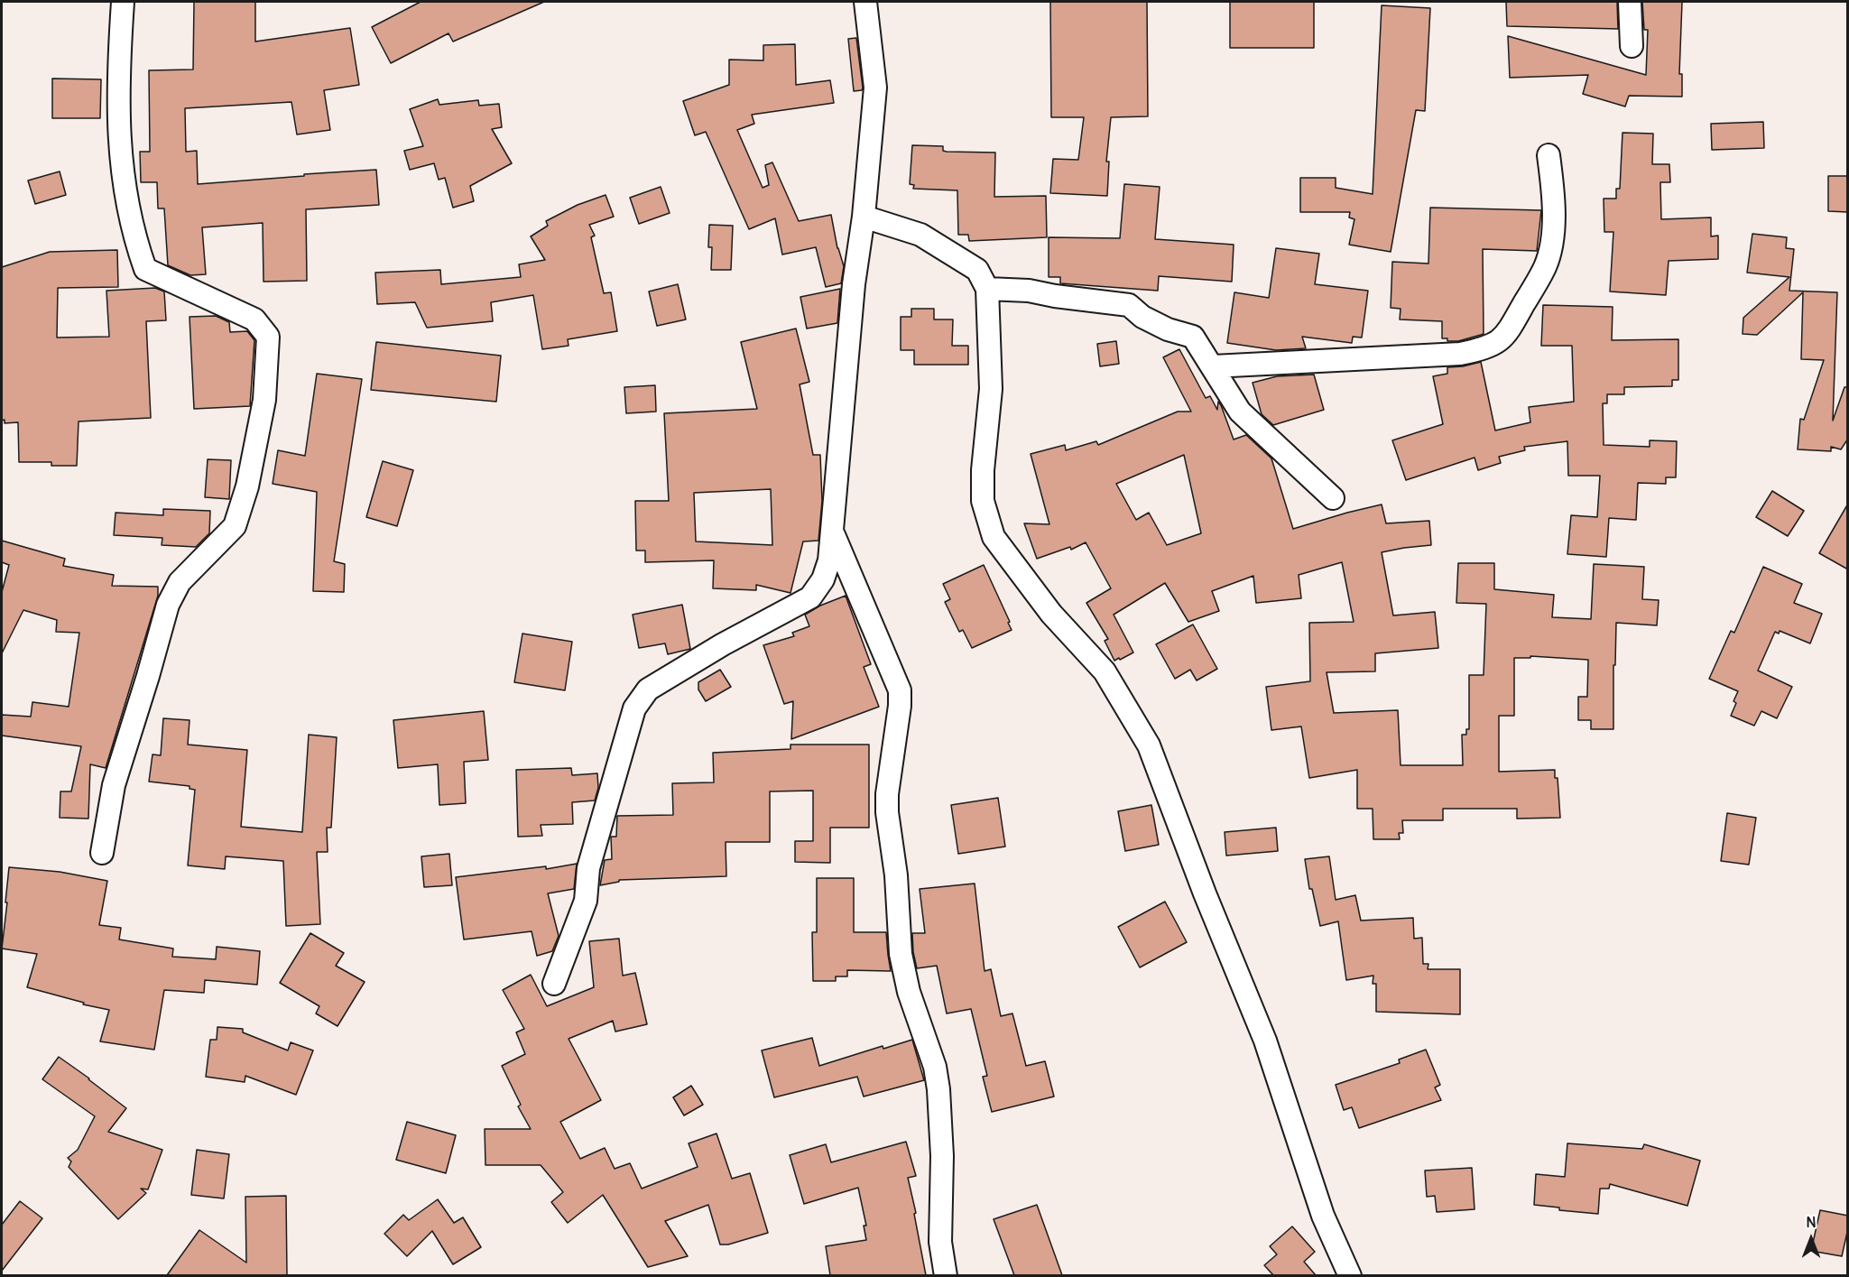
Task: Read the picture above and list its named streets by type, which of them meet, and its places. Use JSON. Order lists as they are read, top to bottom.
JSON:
{
  "north": "top"
}
